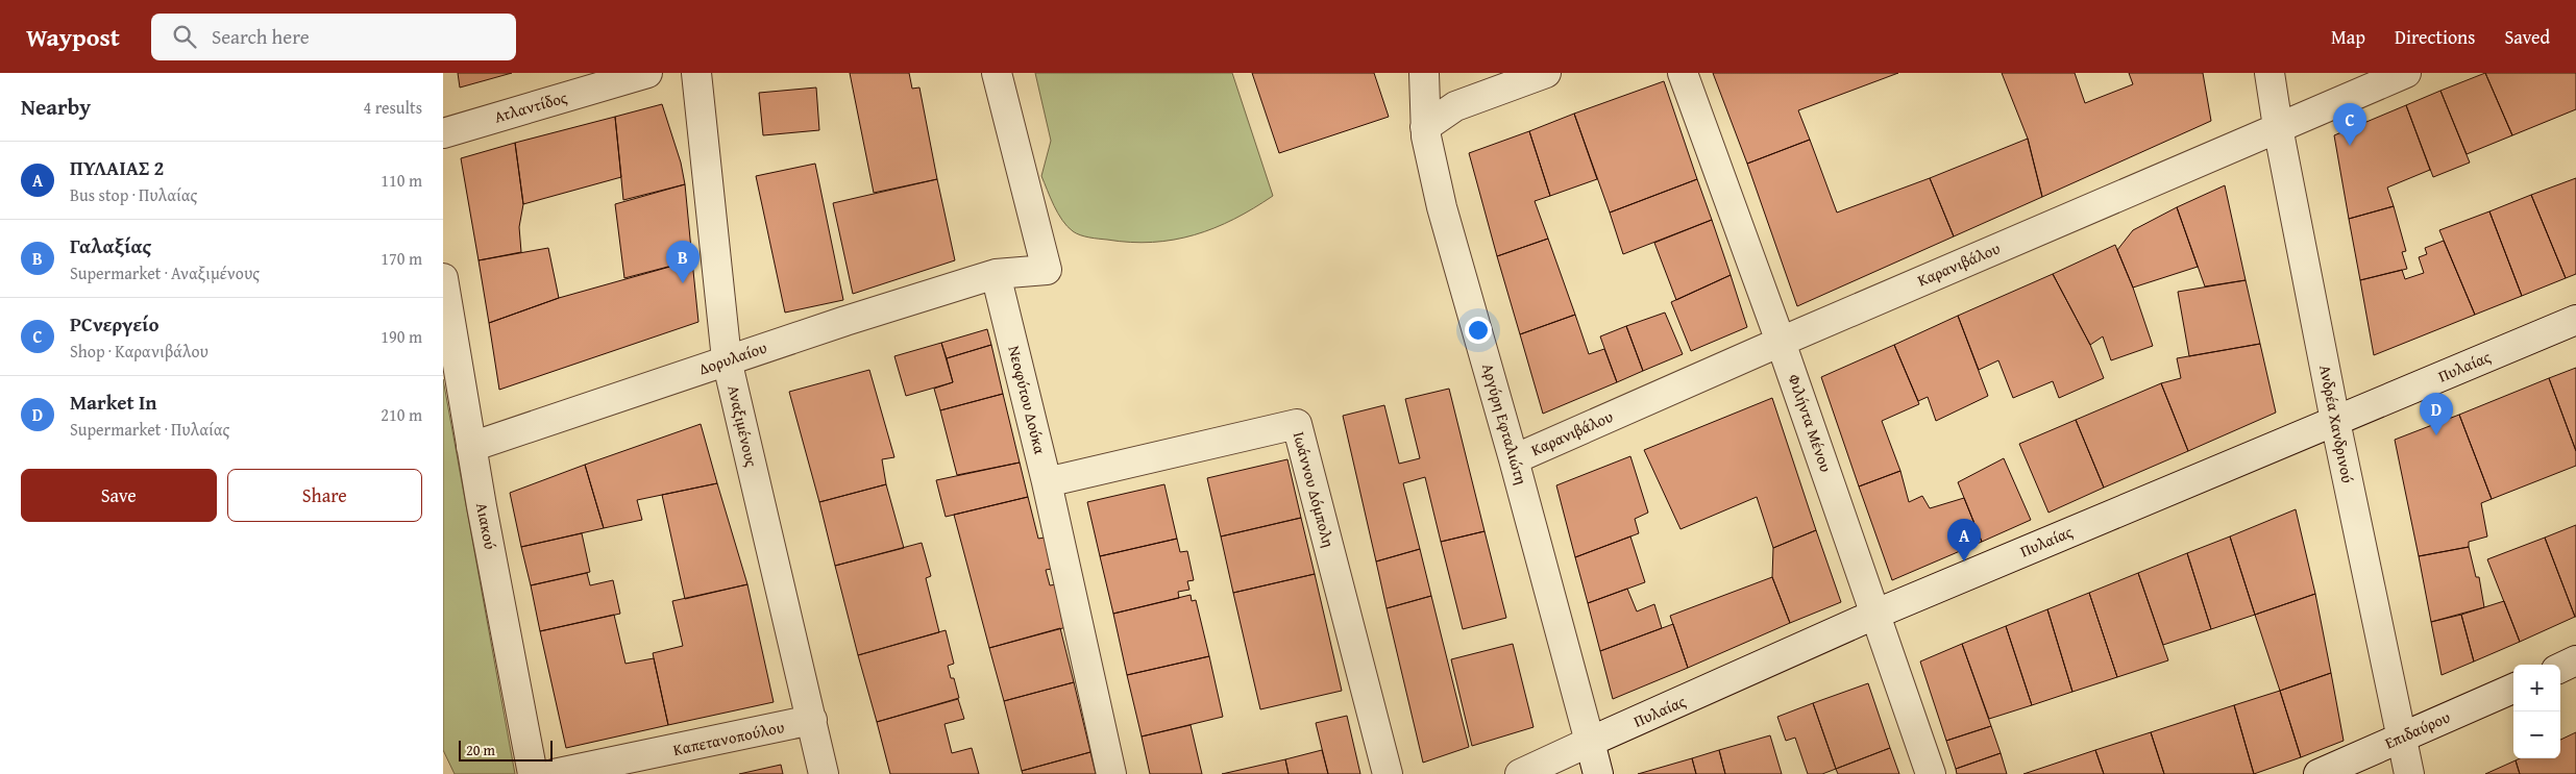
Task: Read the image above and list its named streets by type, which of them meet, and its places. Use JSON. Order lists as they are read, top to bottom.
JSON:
{
  "streets": {
    "street": [
      "Ατλαντίδος",
      "Καρανιβάλου",
      "Δορυλαίου",
      "Πυλαίας",
      "Νεοφύτου Δούκα",
      "Φιλήντα Μένου",
      "Αργύρη Εφταλιώτη",
      "Ανδρέα Χανδρινού",
      "Αναξιμένους",
      "Ιωάννου Δόμπολη",
      "Αιακού",
      "Επιδαύρου",
      "Καπετανοπούλου"
    ]
  },
  "crossings": [
    ["Καρανιβάλου", "Φιλήντα Μένου"],
    ["Καρανιβάλου", "Αργύρη Εφταλιώτη"],
    ["Καρανιβάλου", "Ανδρέα Χανδρινού"],
    ["Δορυλαίου", "Νεοφύτου Δούκα"],
    ["Δορυλαίου", "Αναξιμένους"],
    ["Δορυλαίου", "Αιακού"],
    ["Πυλαίας", "Φιλήντα Μένου"],
    ["Πυλαίας", "Αργύρη Εφταλιώτη"],
    ["Πυλαίας", "Ανδρέα Χανδρινού"],
    ["Νεοφύτου Δούκα", "Ιωάννου Δόμπολη"],
    ["Ανδρέα Χανδρινού", "Επιδαύρου"],
    ["Αναξιμένους", "Καπετανοπούλου"]
  ],
  "scale_bar": "20 m",
  "page": {
    "header": "Waypost",
    "search": "Search here",
    "nav": ["Map", "Directions", "Saved"],
    "heading": ["Nearby", "4 results"],
    "pins": [
      "C",
      "B",
      "D",
      "A"
    ],
    "list": [
      {
        "mark": "A",
        "name": "ΠΥΛΑΙΑΣ 2",
        "note": "Bus stop · Πυλαίας",
        "value": "110 m"
      },
      {
        "mark": "B",
        "name": "Γαλαξίας",
        "note": "Supermarket · Αναξιμένους",
        "value": "170 m"
      },
      {
        "mark": "C",
        "name": "PCνεργείο",
        "note": "Shop · Καρανιβάλου",
        "value": "190 m"
      },
      {
        "mark": "D",
        "name": "Market In",
        "note": "Supermarket · Πυλαίας",
        "value": "210 m"
      }
    ],
    "buttons": ["Save", "Share"],
    "map_buttons": ["+", "−"],
    "scale": "20 m"
  }
}
